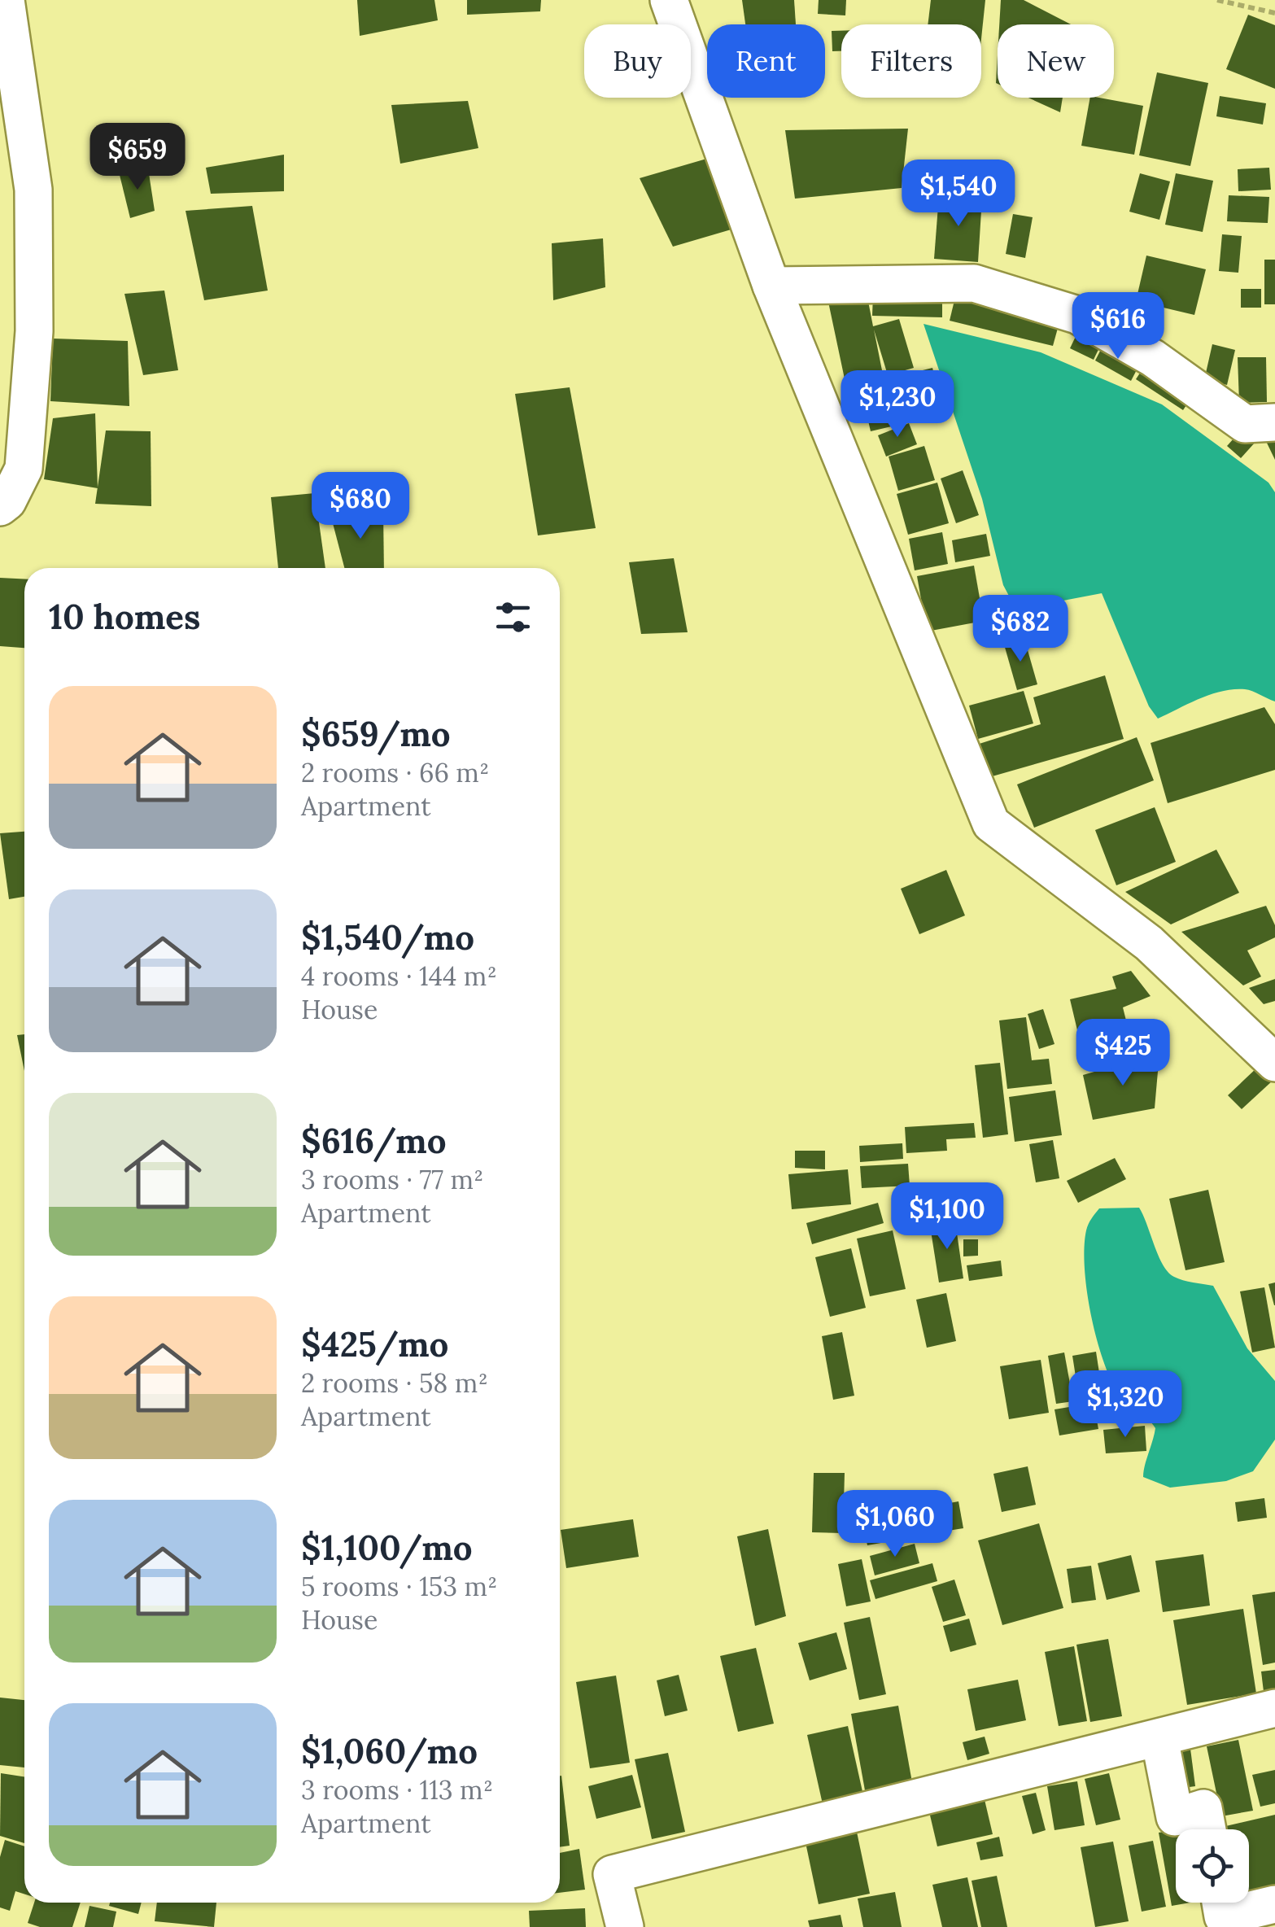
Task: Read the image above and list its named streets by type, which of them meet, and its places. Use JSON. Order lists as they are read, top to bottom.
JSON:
{
  "page": {
    "chip": [
      "Buy",
      "Rent",
      "Filters",
      "New"
    ],
    "price": [
      "$659",
      "$1,540",
      "$616",
      "$1,230",
      "$680",
      "$682",
      "$425",
      "$1,100",
      "$1,320",
      "$1,060"
    ],
    "heading": "10 homes",
    "list": [
      {
        "name": "$659/mo",
        "note": "2 rooms · 66 m² · Apartment"
      },
      {
        "name": "$1,540/mo",
        "note": "4 rooms · 144 m² · House"
      },
      {
        "name": "$616/mo",
        "note": "3 rooms · 77 m² · Apartment"
      },
      {
        "name": "$425/mo",
        "note": "2 rooms · 58 m² · Apartment"
      },
      {
        "name": "$1,100/mo",
        "note": "5 rooms · 153 m² · House"
      },
      {
        "name": "$1,060/mo",
        "note": "3 rooms · 113 m² · Apartment"
      }
    ]
  }
}
